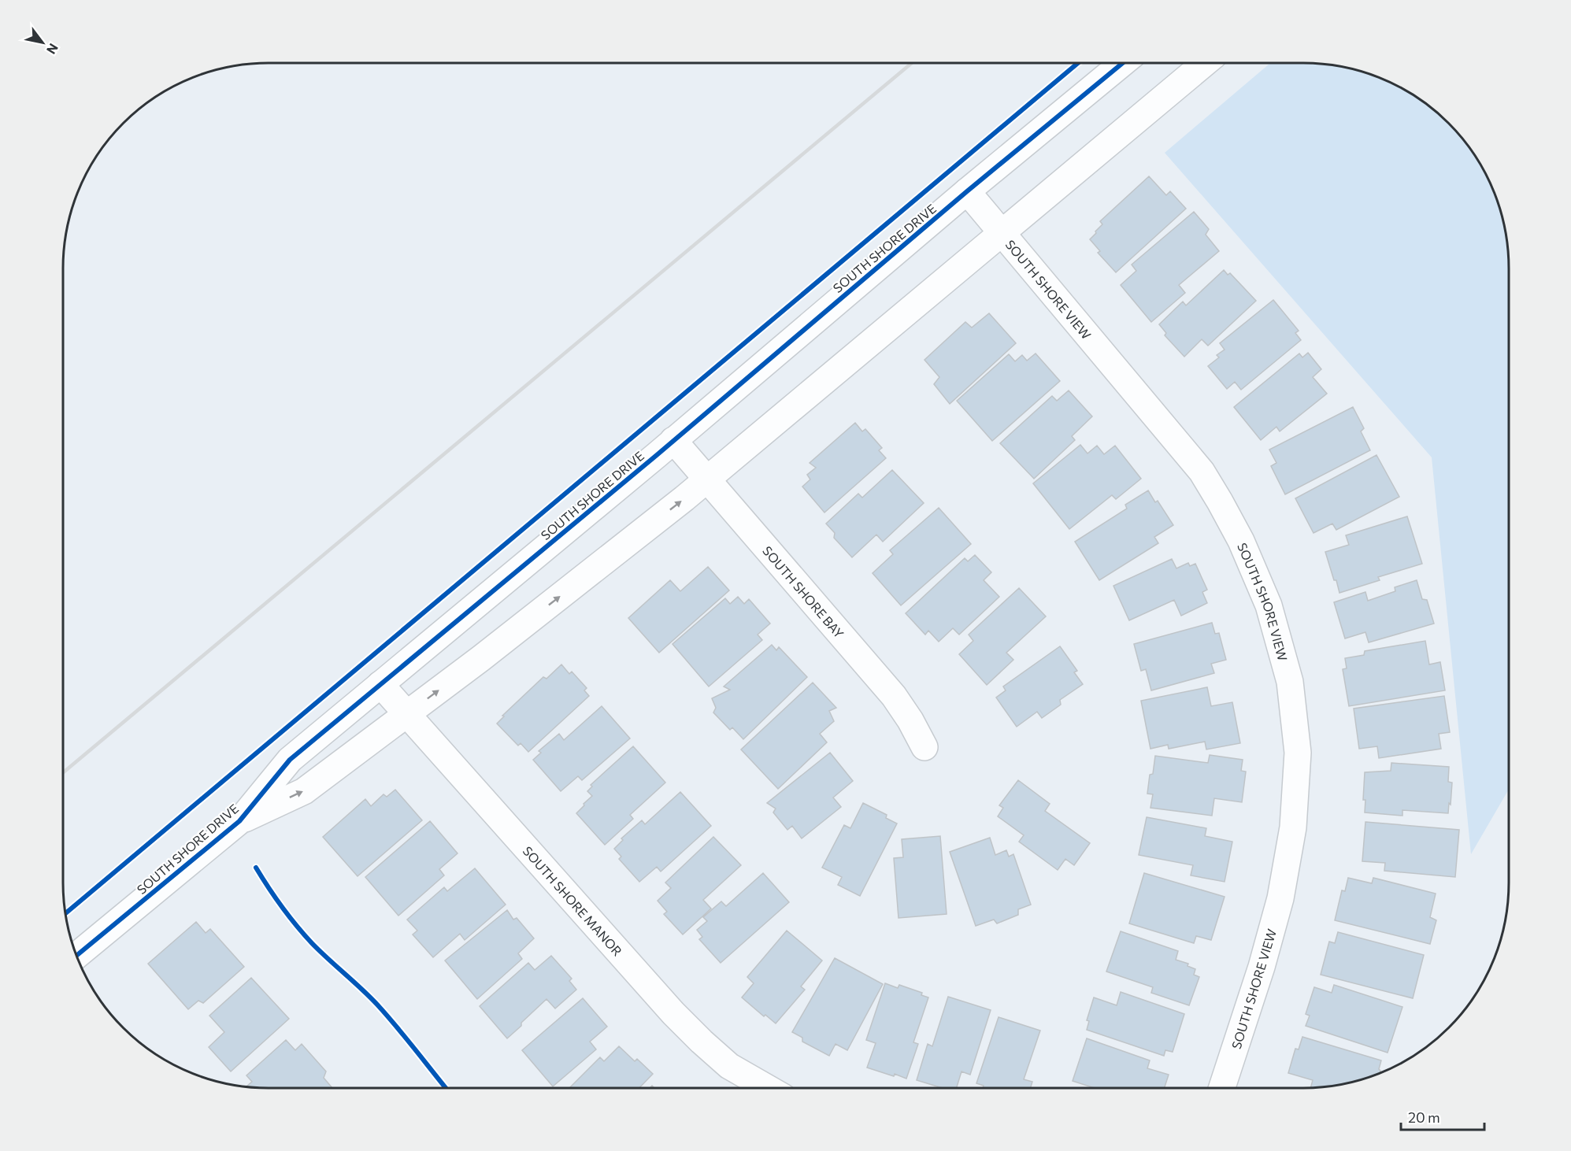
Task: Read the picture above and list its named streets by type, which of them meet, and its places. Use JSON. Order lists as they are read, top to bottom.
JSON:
{
  "streets": {
    "street": [
      "SOUTH SHORE DRIVE",
      "SOUTH SHORE VIEW",
      "SOUTH SHORE BAY",
      "SOUTH SHORE MANOR"
    ]
  },
  "crossings": [
    ["SOUTH SHORE DRIVE", "SOUTH SHORE VIEW"],
    ["SOUTH SHORE DRIVE", "SOUTH SHORE BAY"],
    ["SOUTH SHORE DRIVE", "SOUTH SHORE MANOR"]
  ],
  "scale_bar": "20 m",
  "north": "bottom right"
}
